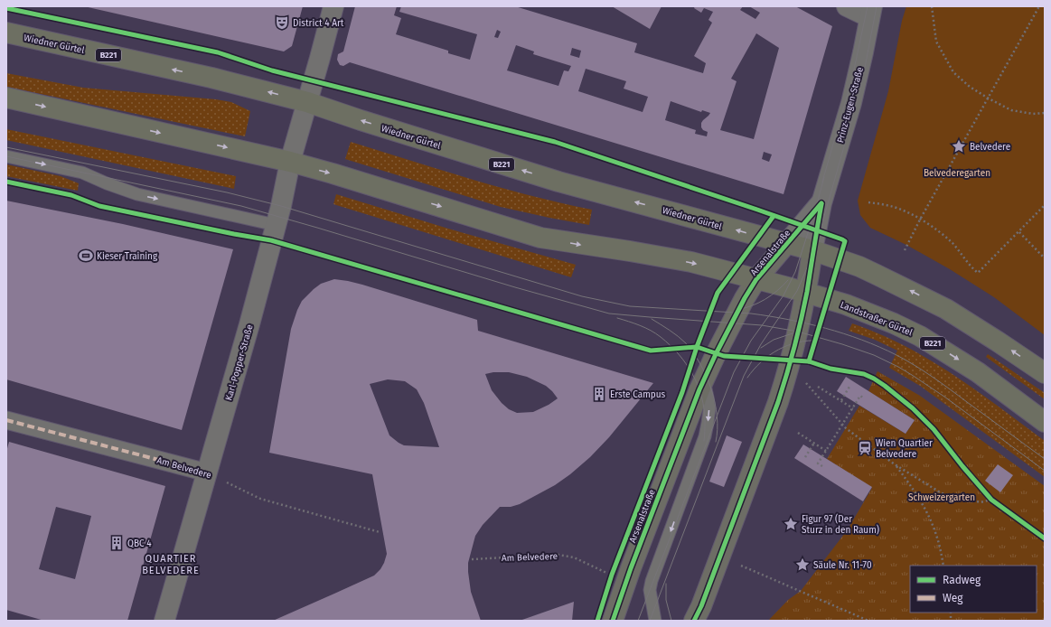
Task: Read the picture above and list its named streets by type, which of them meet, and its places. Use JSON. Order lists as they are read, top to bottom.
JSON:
{
  "streets": {
    "main road": [
      "Wiedner Gürtel",
      "B221",
      "Arsenalstraße",
      "Landstraßer Gürtel"
    ],
    "street": ["Prinz-Eugen-Straße", "Karl-Popper-Straße", "Am Belvedere"]
  },
  "crossings": [
    ["Wiedner Gürtel", "B221"],
    ["Wiedner Gürtel", "Arsenalstraße"],
    ["Wiedner Gürtel", "Karl-Popper-Straße"],
    ["B221", "Arsenalstraße"],
    ["B221", "Landstraßer Gürtel"],
    ["B221", "Karl-Popper-Straße"],
    ["Prinz-Eugen-Straße", "Arsenalstraße"],
    ["Arsenalstraße", "Am Belvedere"],
    ["Karl-Popper-Straße", "Am Belvedere"]
  ],
  "districts": ["QUARTIER BELVEDERE"],
  "parks": ["Belvederegarten", "Schweizergarten"],
  "places": {
    "theatre": ["District 4 Art"],
    "place": ["Belvedere", "Figur 97 (Der Sturz in den Raum)", "Säule Nr. 11-70"],
    "sports": ["Kieser Training"],
    "building": ["Erste Campus", "QBC 4"],
    "station": ["Wien Quartier Belvedere"]
  },
  "legend": ["Radweg", "Weg"]
}
